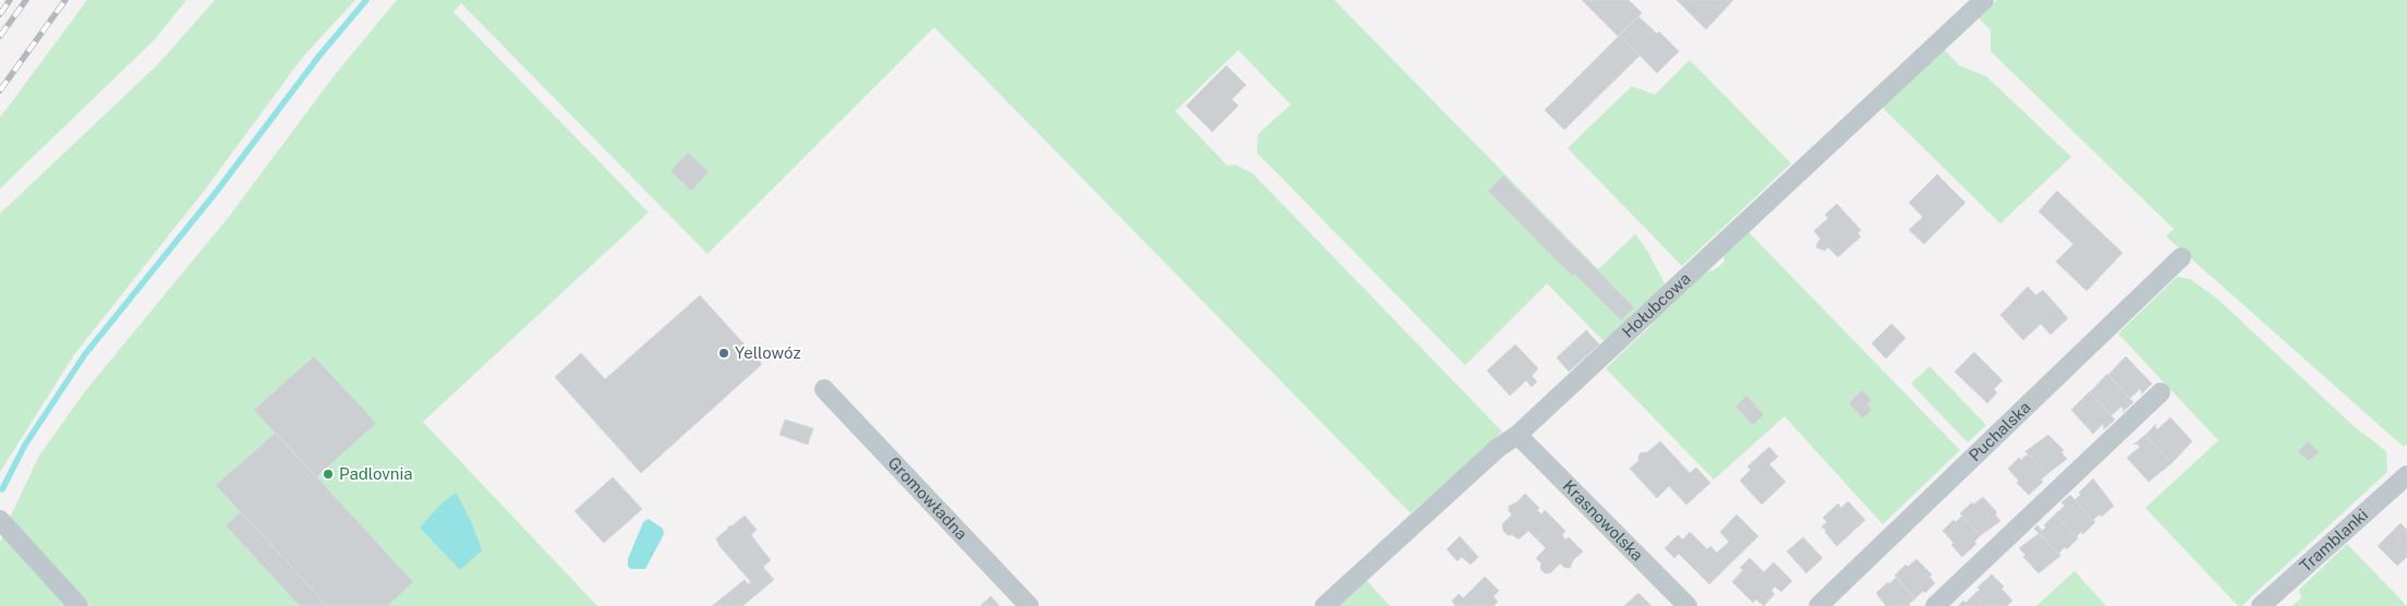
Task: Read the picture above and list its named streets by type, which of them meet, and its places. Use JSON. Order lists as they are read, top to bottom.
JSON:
{
  "streets": {
    "street": [
      "Hołubcowa",
      "Puchalska",
      "Gromowładna",
      "Krasnowolska",
      "Tramblanki"
    ]
  },
  "crossings": [
    ["Hołubcowa", "Krasnowolska"]
  ],
  "places": ["Yellowóz", "Padlovnia"]
}
